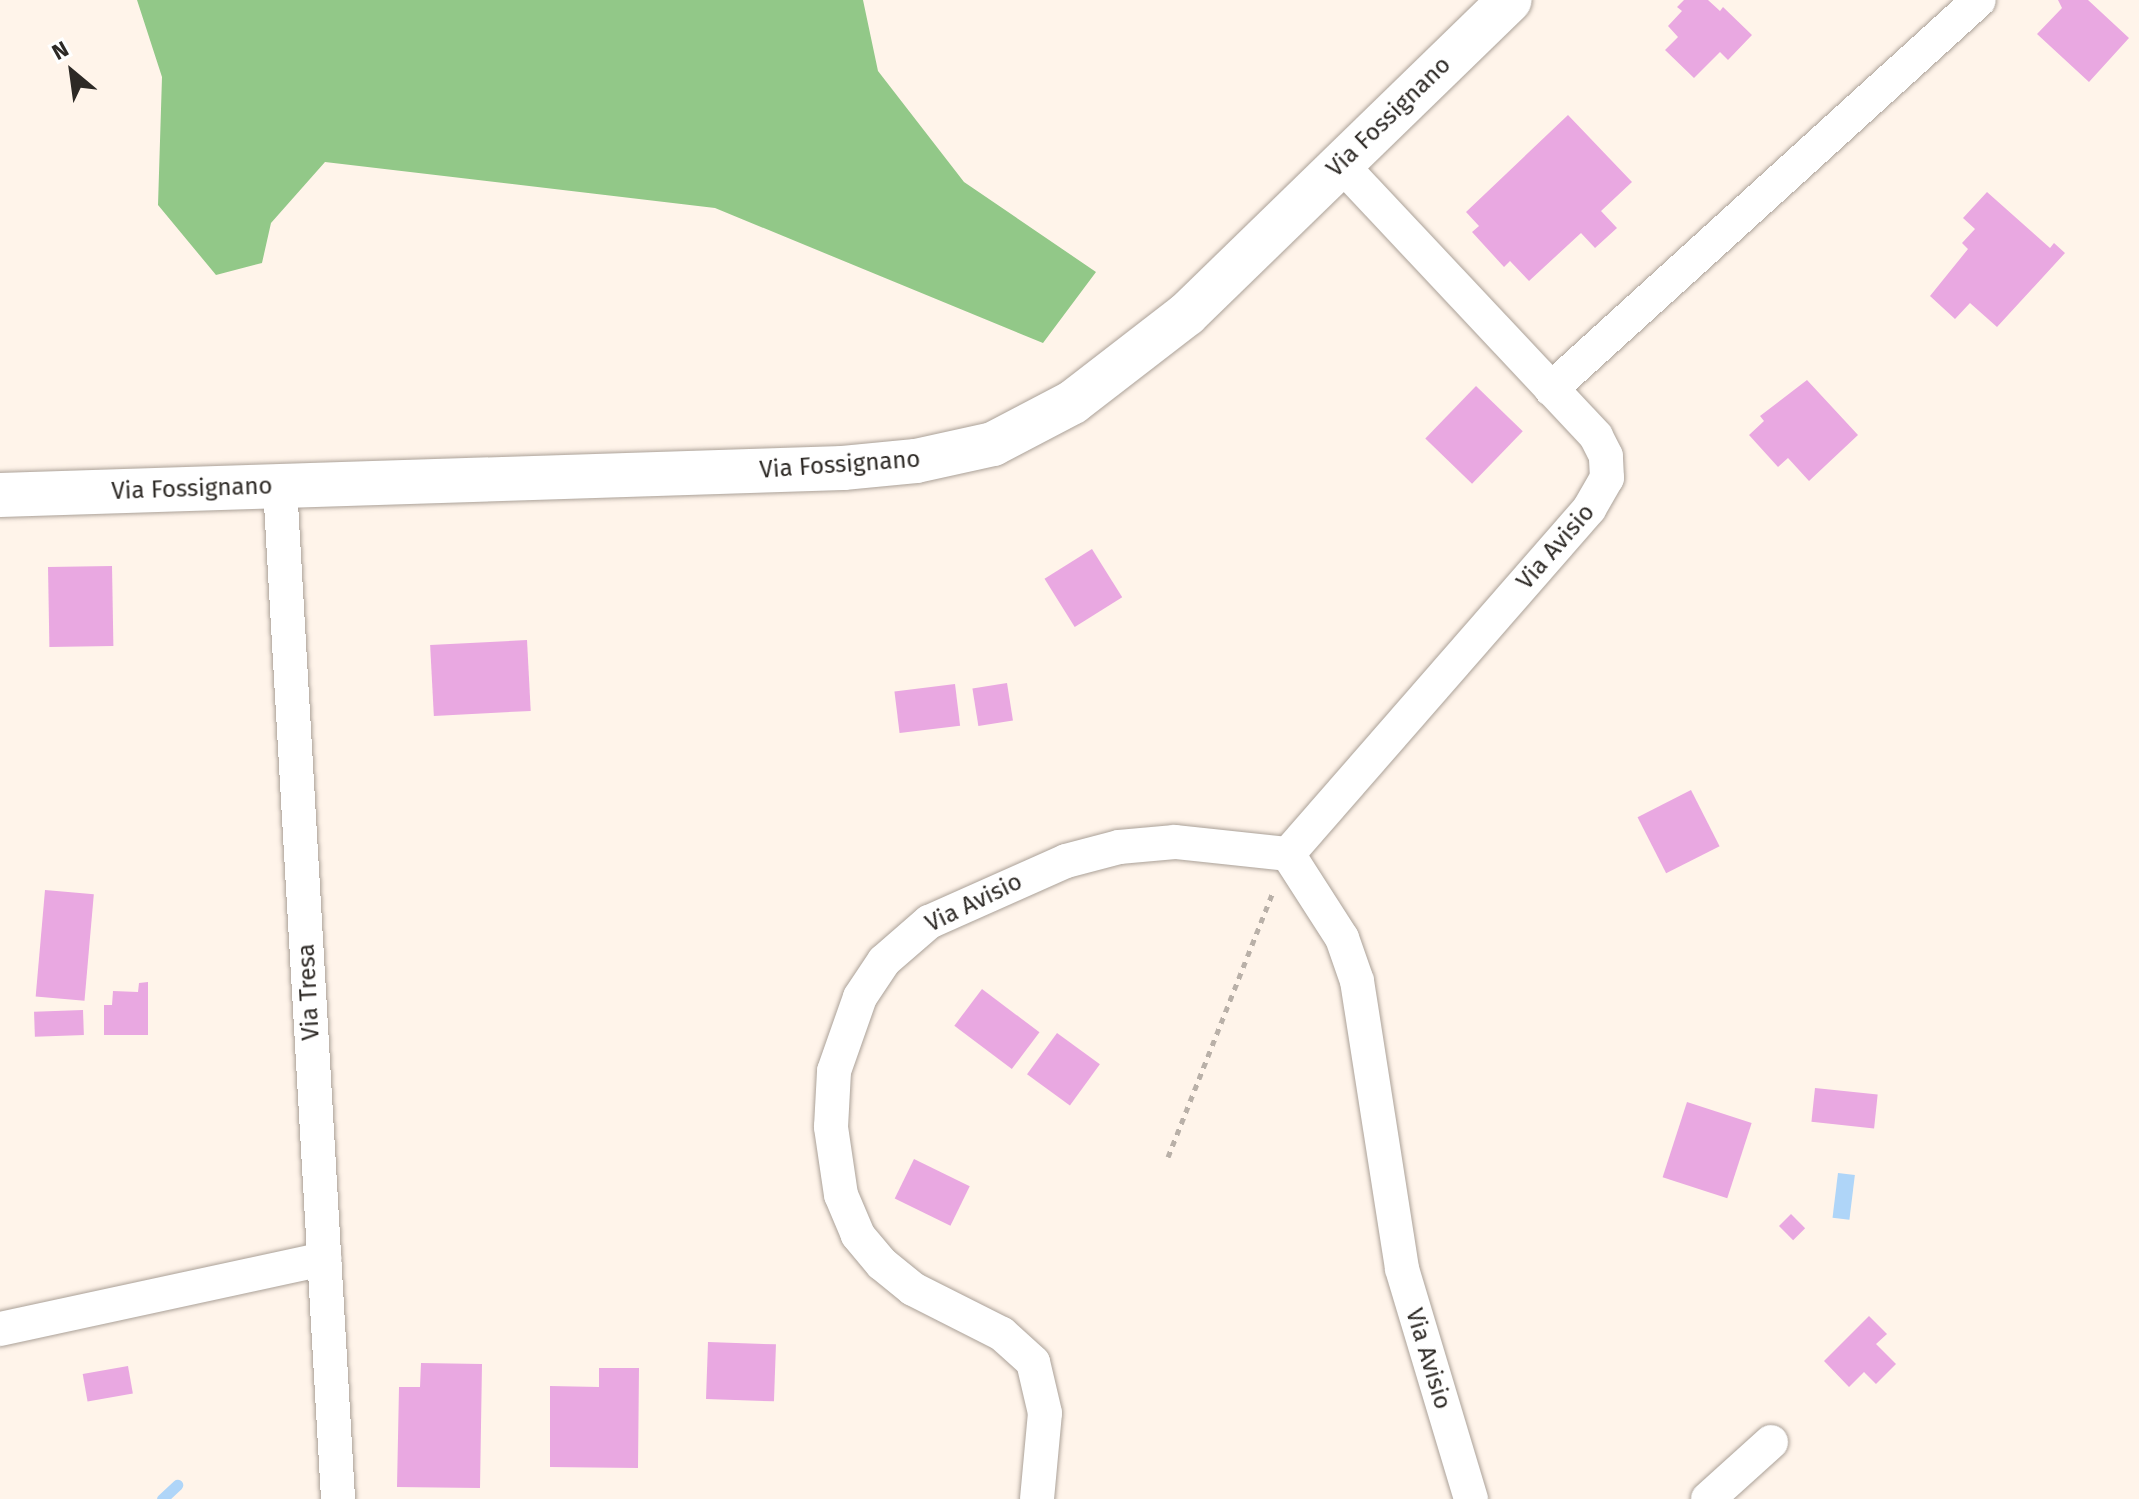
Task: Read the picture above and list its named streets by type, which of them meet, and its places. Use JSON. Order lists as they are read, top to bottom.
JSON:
{
  "streets": {
    "street": ["Via Fossignano", "Via Avisio", "Via Tresa"]
  },
  "crossings": [
    ["Via Fossignano", "Via Avisio"],
    ["Via Fossignano", "Via Tresa"]
  ],
  "north": "top left"
}
